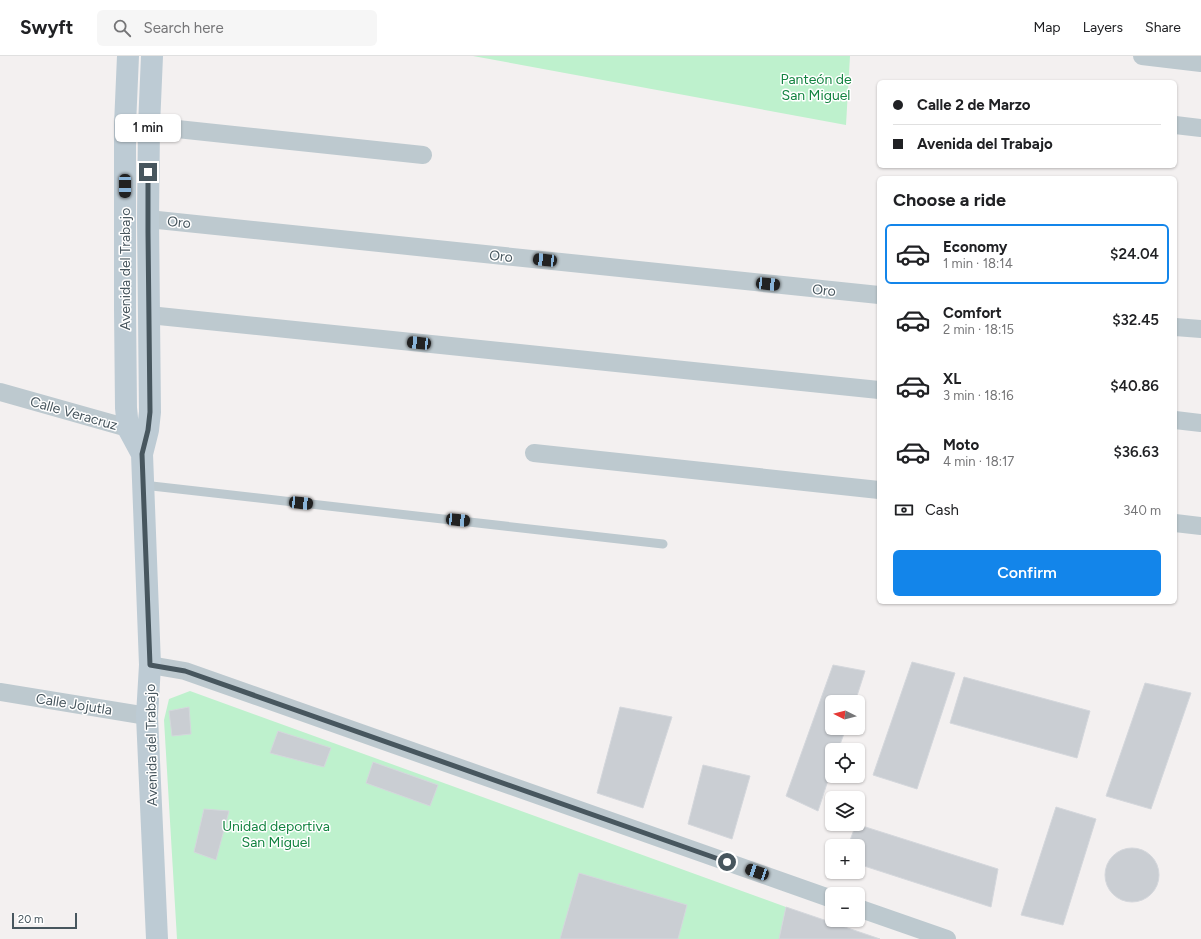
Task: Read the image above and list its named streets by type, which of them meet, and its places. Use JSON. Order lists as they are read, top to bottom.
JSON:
{
  "streets": {
    "main road": ["Avenida del Trabajo"],
    "street": ["Oro", "Calle Veracruz", "Calle Jojutla"]
  },
  "crossings": [
    ["Oro", "Avenida del Trabajo"],
    ["Avenida del Trabajo", "Calle Veracruz"],
    ["Avenida del Trabajo", "Calle Jojutla"]
  ],
  "parks": ["Panteón de San Miguel", "Unidad deportiva San Miguel"],
  "scale_bar": "20 m",
  "north": "left",
  "page": {
    "header": "Swyft",
    "search": "Search here",
    "nav": ["Map", "Layers", "Share"],
    "banner": ["Calle 2 de Marzo", "Avenida del Trabajo"],
    "bubble": "1 min",
    "heading": "Choose a ride",
    "list": [
      {
        "name": "Economy",
        "note": "1 min · 18:14",
        "value": "$24.04"
      },
      {
        "name": "Comfort",
        "note": "2 min · 18:15",
        "value": "$32.45"
      },
      {
        "name": "XL",
        "note": "3 min · 18:16",
        "value": "$40.86"
      },
      {
        "name": "Moto",
        "note": "4 min · 18:17",
        "value": "$36.63"
      }
    ],
    "pay": ["Cash", "340 m"],
    "buttons": "Confirm",
    "map_buttons": ["+", "−"],
    "scale": "20 m"
  }
}
